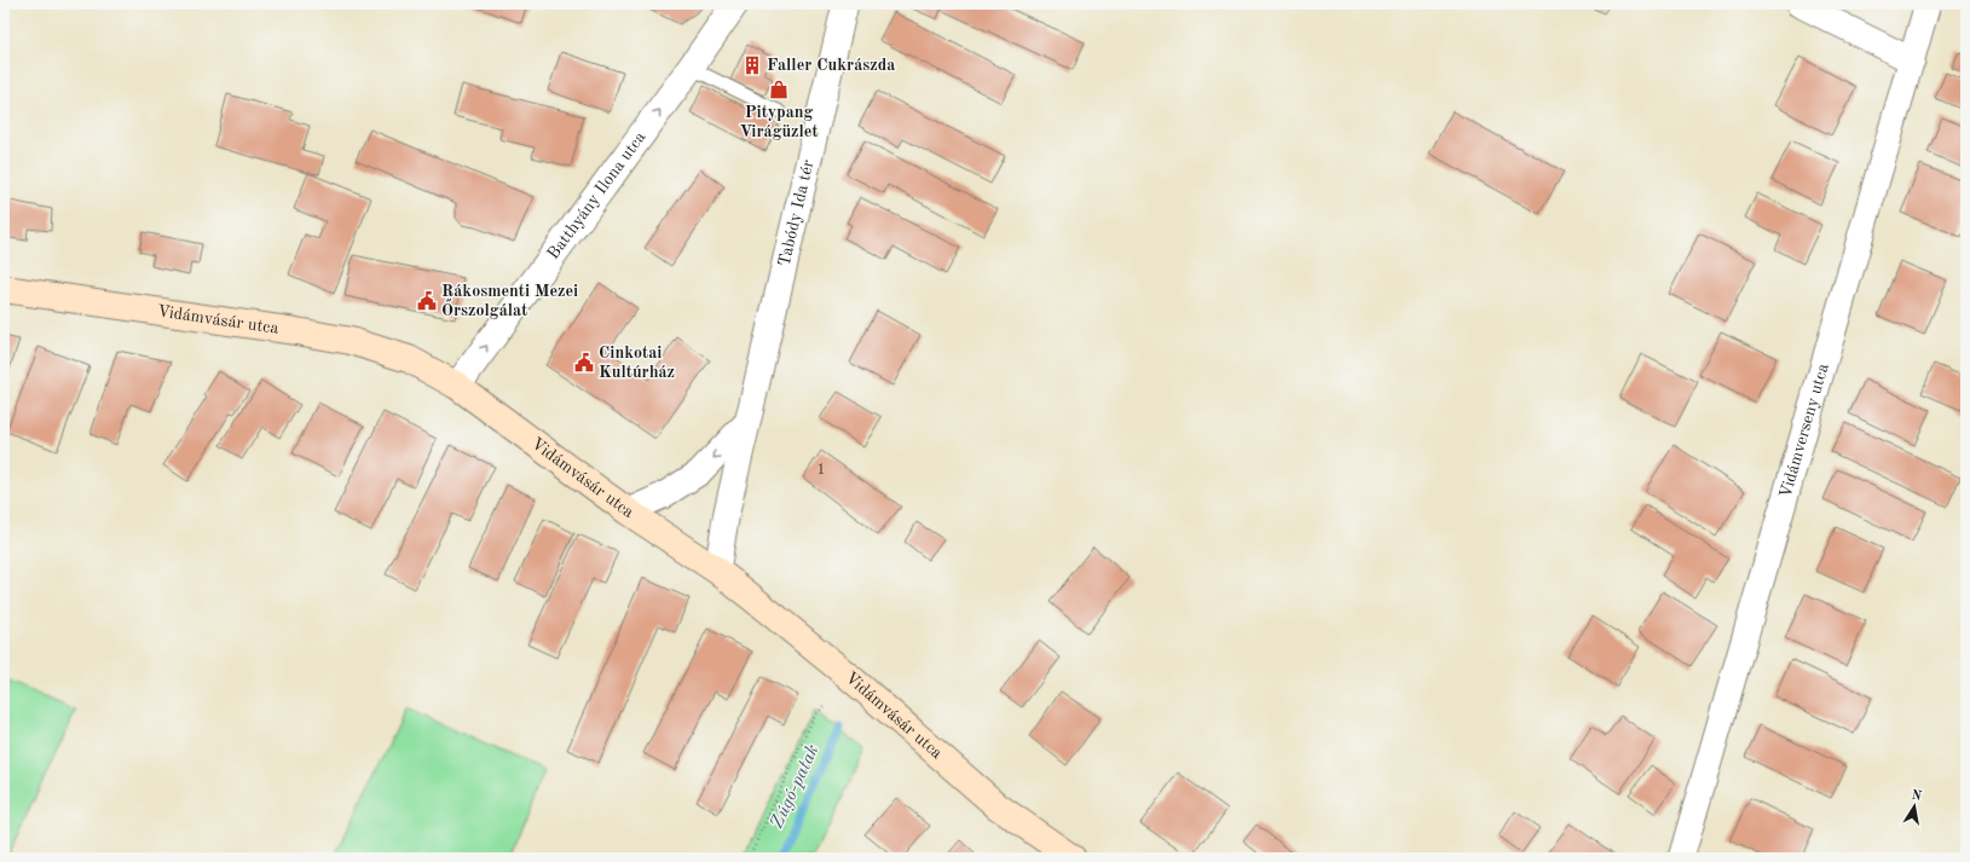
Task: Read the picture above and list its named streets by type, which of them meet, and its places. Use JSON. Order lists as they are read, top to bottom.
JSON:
{
  "streets": {
    "main road": ["Vidámvásár utca"],
    "street": ["Batthyány Ilona utca", "Tabódy Ida tér", "Vidámverseny utca"]
  },
  "crossings": [
    ["Batthyány Ilona utca", "Vidámvásár utca"],
    ["Tabódy Ida tér", "Vidámvásár utca"]
  ],
  "one_way": ["Batthyány Ilona utca"],
  "water": ["Zúgó-patak"],
  "places": {
    "building": ["Faller Cukrászda"],
    "shop": ["Pitypang Virágüzlet"],
    "public building": ["Rákosmenti Mezei Őrszolgálat", "Cinkotai Kultúrház"]
  },
  "house_numbers": ["1"],
  "north": "top"
}
